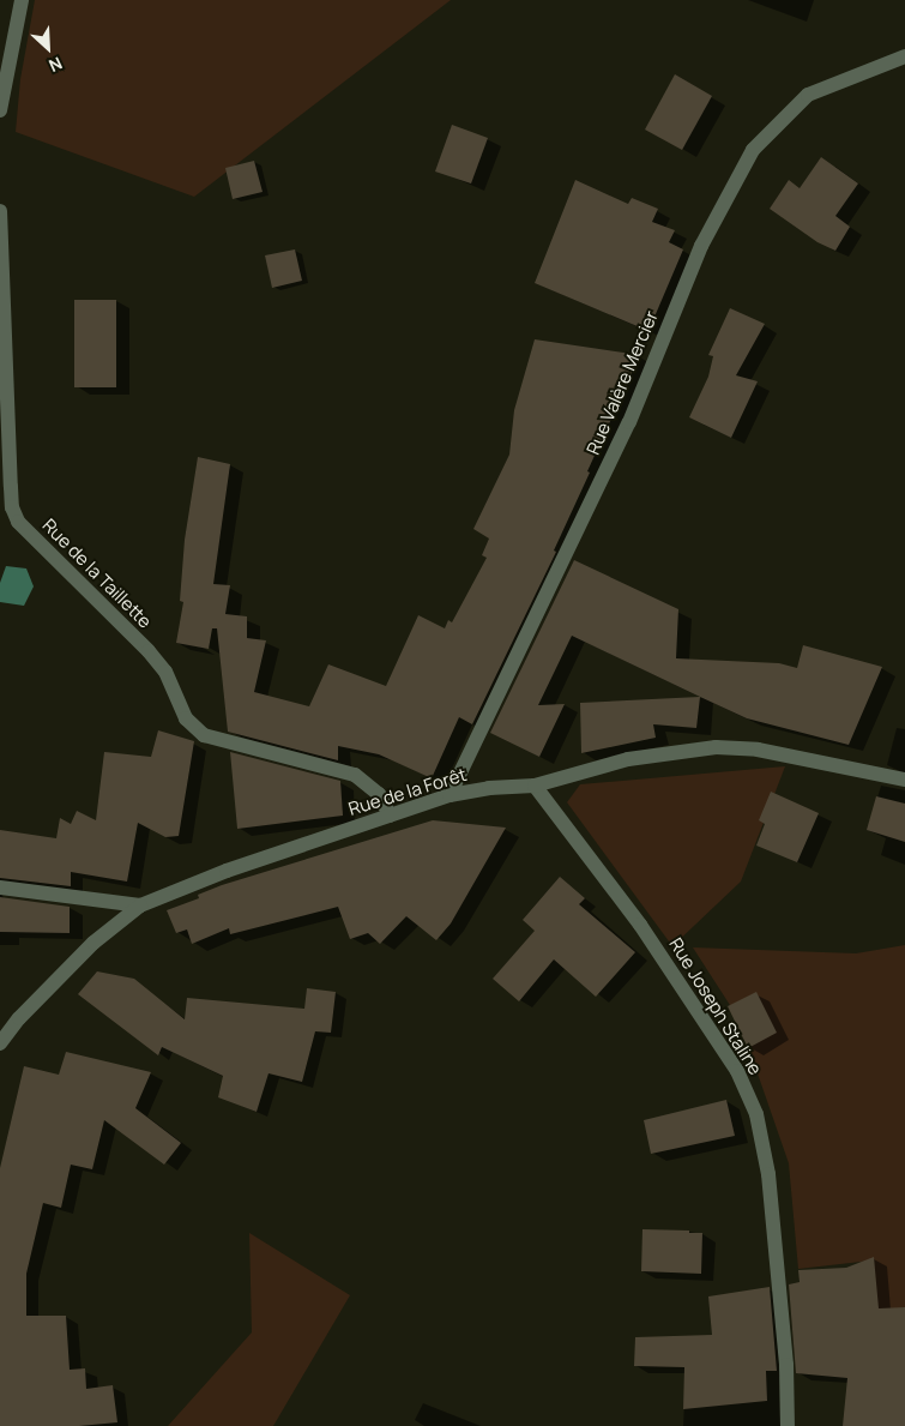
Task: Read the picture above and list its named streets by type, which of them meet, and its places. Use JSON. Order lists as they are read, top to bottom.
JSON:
{
  "streets": {
    "street": [
      "Rue Valère Mercier",
      "Rue de la Taillette",
      "Rue de la Forêt",
      "Rue Joseph Staline"
    ]
  },
  "crossings": [
    ["Rue Valère Mercier", "Rue de la Forêt"],
    ["Rue de la Taillette", "Rue de la Forêt"],
    ["Rue de la Forêt", "Rue Joseph Staline"]
  ],
  "north": "bottom right"
}
